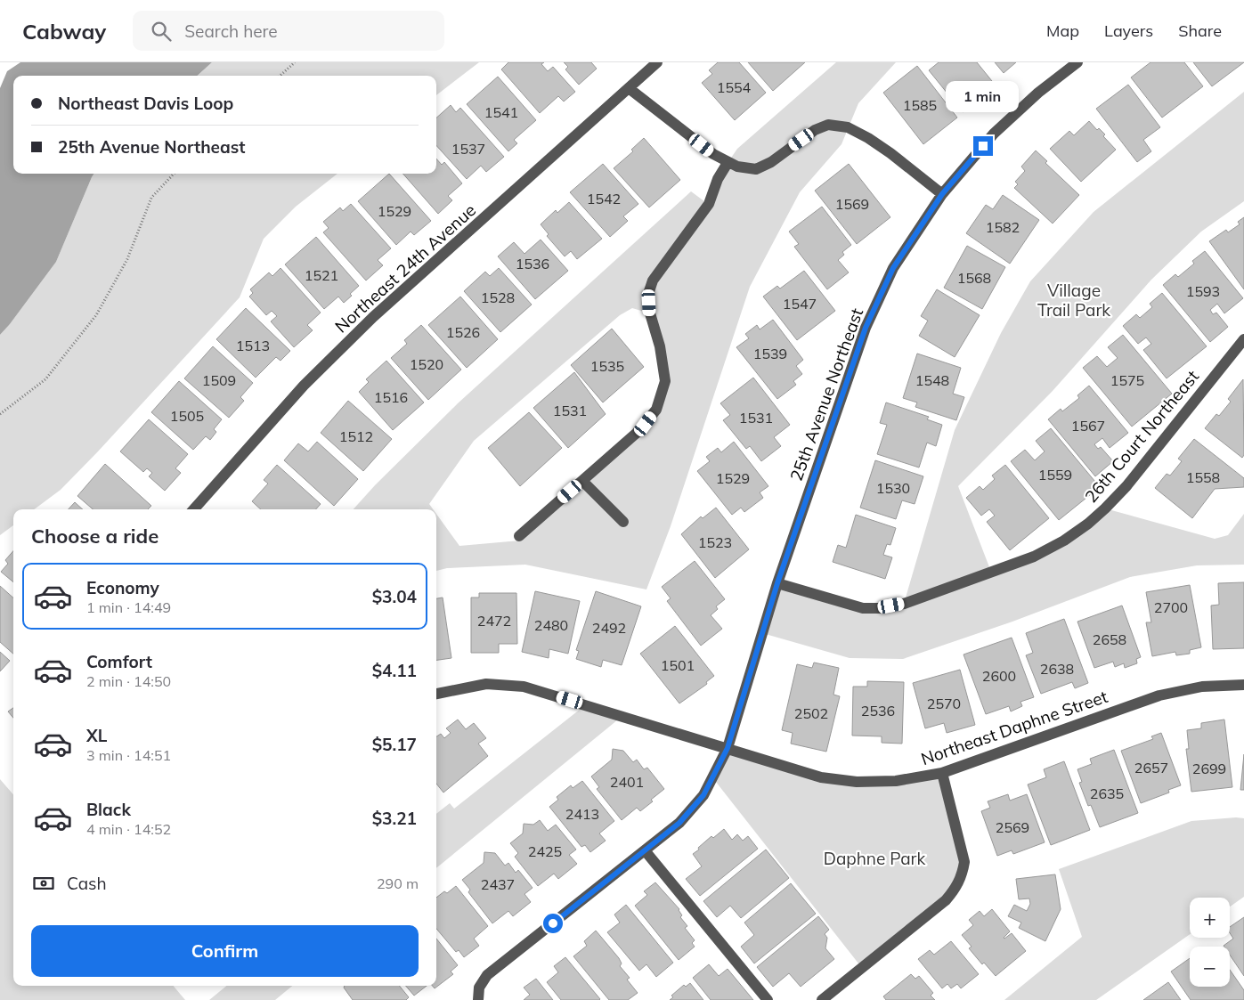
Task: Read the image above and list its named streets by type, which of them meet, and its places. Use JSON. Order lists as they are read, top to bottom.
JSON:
{
  "streets": {
    "street": [
      "Northeast 24th Avenue",
      "25th Avenue Northeast",
      "26th Court Northeast",
      "Northeast Daphne Street"
    ]
  },
  "crossings": [
    ["25th Avenue Northeast", "26th Court Northeast"],
    ["25th Avenue Northeast", "Northeast Daphne Street"]
  ],
  "parks": ["Village Trail Park", "Daphne Park"],
  "house_numbers": [
    "1554",
    "1585",
    "1541",
    "1537",
    "1542",
    "1569",
    "1529",
    "1582",
    "1536",
    "1521",
    "1568",
    "1593",
    "1528",
    "1547",
    "1526",
    "1513",
    "1539",
    "1520",
    "1535",
    "1509",
    "1548",
    "1575",
    "1516",
    "1531",
    "1505",
    "1531",
    "1567",
    "1512",
    "1559",
    "1558",
    "1529",
    "1530",
    "1523",
    "2700",
    "2472",
    "2480",
    "2492",
    "2658",
    "1501",
    "2638",
    "2600",
    "2570",
    "2536",
    "2502",
    "2657",
    "2699",
    "2401",
    "2635",
    "2413",
    "2569",
    "2425",
    "2437"
  ],
  "page": {
    "header": "Cabway",
    "search": "Search here",
    "nav": ["Map", "Layers", "Share"],
    "banner": ["Northeast Davis Loop", "25th Avenue Northeast"],
    "bubble": "1 min",
    "heading": "Choose a ride",
    "list": [
      {
        "name": "Economy",
        "note": "1 min · 14:49",
        "value": "$3.04"
      },
      {
        "name": "Comfort",
        "note": "2 min · 14:50",
        "value": "$4.11"
      },
      {
        "name": "XL",
        "note": "3 min · 14:51",
        "value": "$5.17"
      },
      {
        "name": "Black",
        "note": "4 min · 14:52",
        "value": "$3.21"
      }
    ],
    "pay": ["Cash", "290 m"],
    "map_buttons": ["+", "−"],
    "buttons": "Confirm"
  }
}
